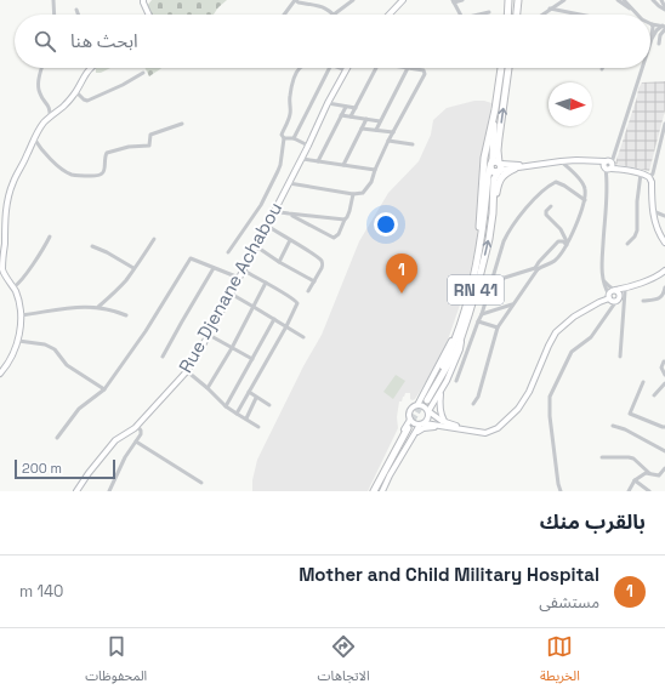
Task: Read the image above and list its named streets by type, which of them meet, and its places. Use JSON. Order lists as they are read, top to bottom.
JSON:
{
  "streets": {
    "highway": ["RN 41"],
    "street": ["Rue Djenane Achabou"]
  },
  "scale_bar": "200 m",
  "north": "right",
  "page": {
    "search": "ابحث هنا",
    "pins": "1",
    "scale": "200 m",
    "heading": "بالقرب منك",
    "list": [
      {
        "mark": "1",
        "name": "Mother and Child Military Hospital",
        "note": "مستشفى",
        "value": "140 m"
      }
    ],
    "nav": ["الخريطة", "الاتجاهات", "المحفوظات"]
  }
}
